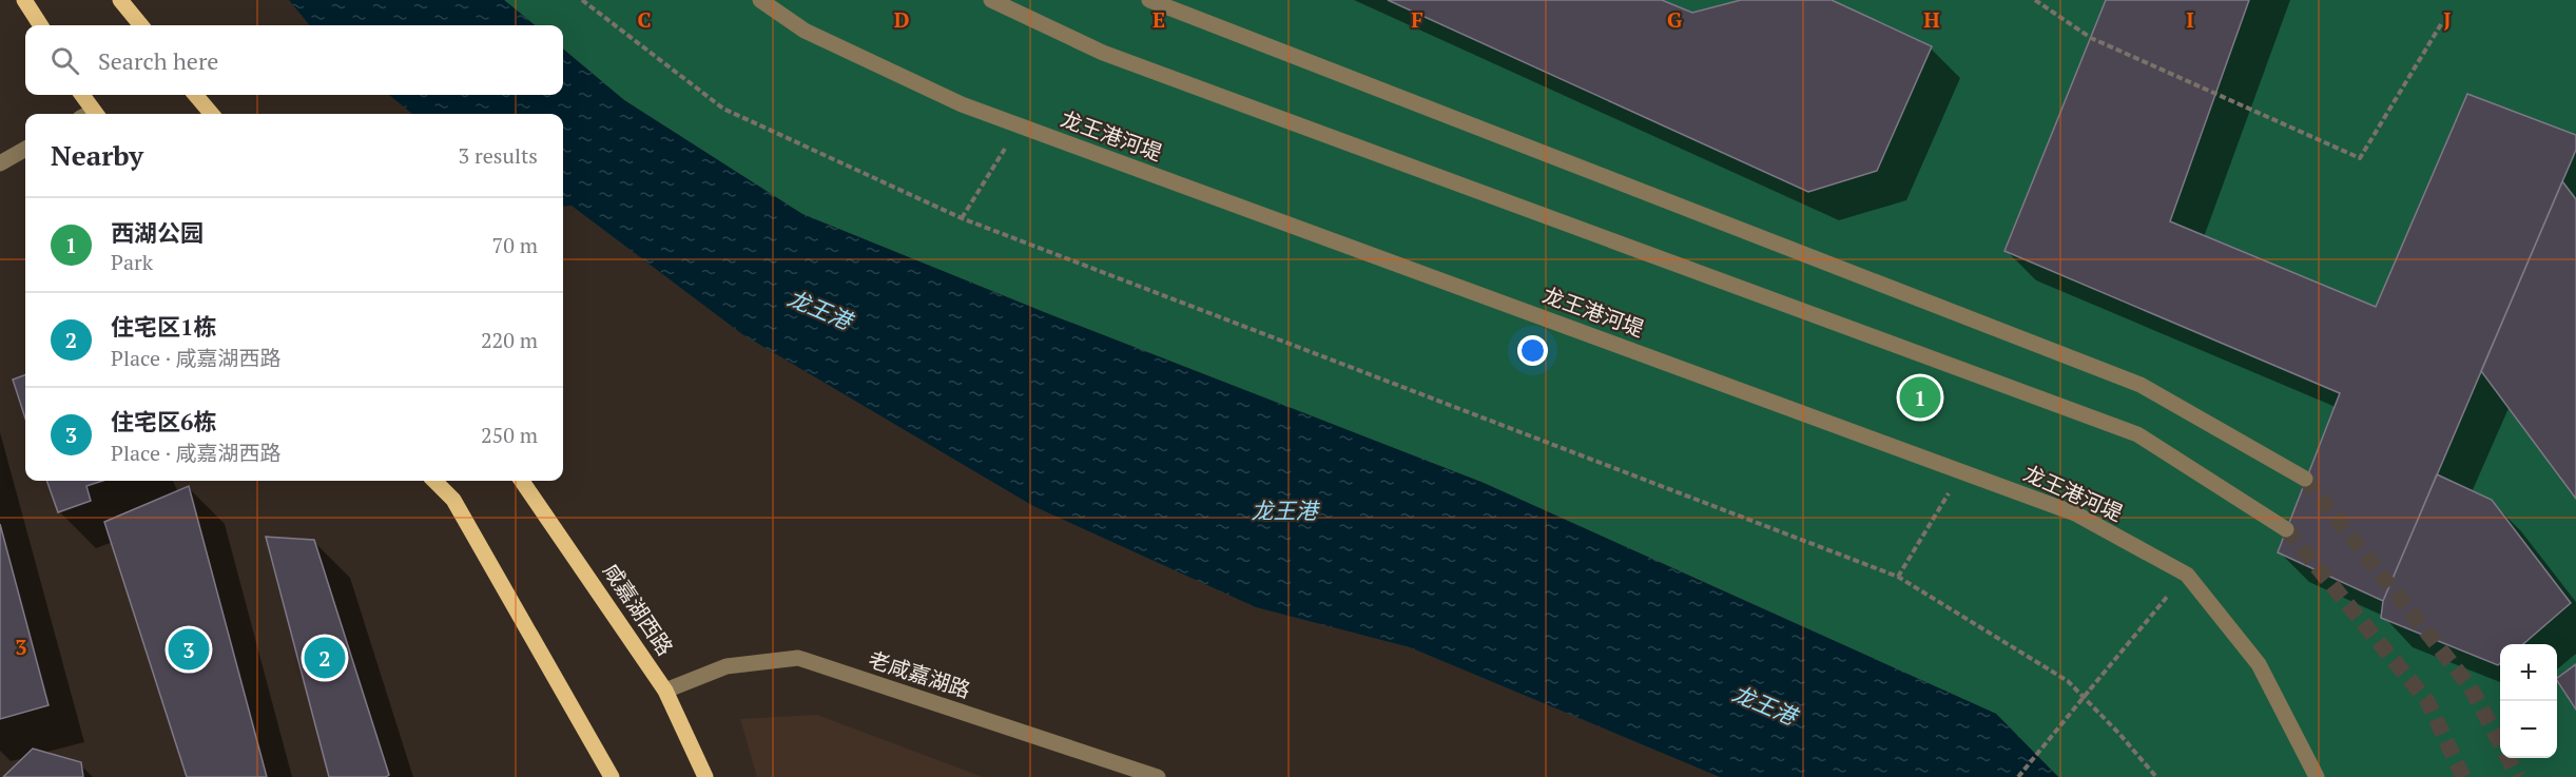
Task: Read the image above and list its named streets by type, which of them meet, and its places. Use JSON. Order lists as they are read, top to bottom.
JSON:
{
  "streets": {
    "main road": ["咸嘉湖西路"],
    "street": ["龙王港河堤", "老咸嘉湖路"]
  },
  "crossings": [
    ["咸嘉湖西路", "老咸嘉湖路"]
  ],
  "water": ["龙王港"],
  "page": {
    "search": "Search here",
    "heading": ["Nearby", "3 results"],
    "list": [
      {
        "mark": "1",
        "name": "西湖公园",
        "note": "Park",
        "value": "70 m"
      },
      {
        "mark": "2",
        "name": "住宅区1栋",
        "note": "Place · 咸嘉湖西路",
        "value": "220 m"
      },
      {
        "mark": "3",
        "name": "住宅区6栋",
        "note": "Place · 咸嘉湖西路",
        "value": "250 m"
      }
    ],
    "pins": ["1", "3", "2"],
    "map_buttons": ["+", "−"]
  },
  "grid": {
    "columns": [
      "C",
      "D",
      "E",
      "F",
      "G",
      "H",
      "I",
      "J"
    ],
    "rows": ["3"]
  }
}
